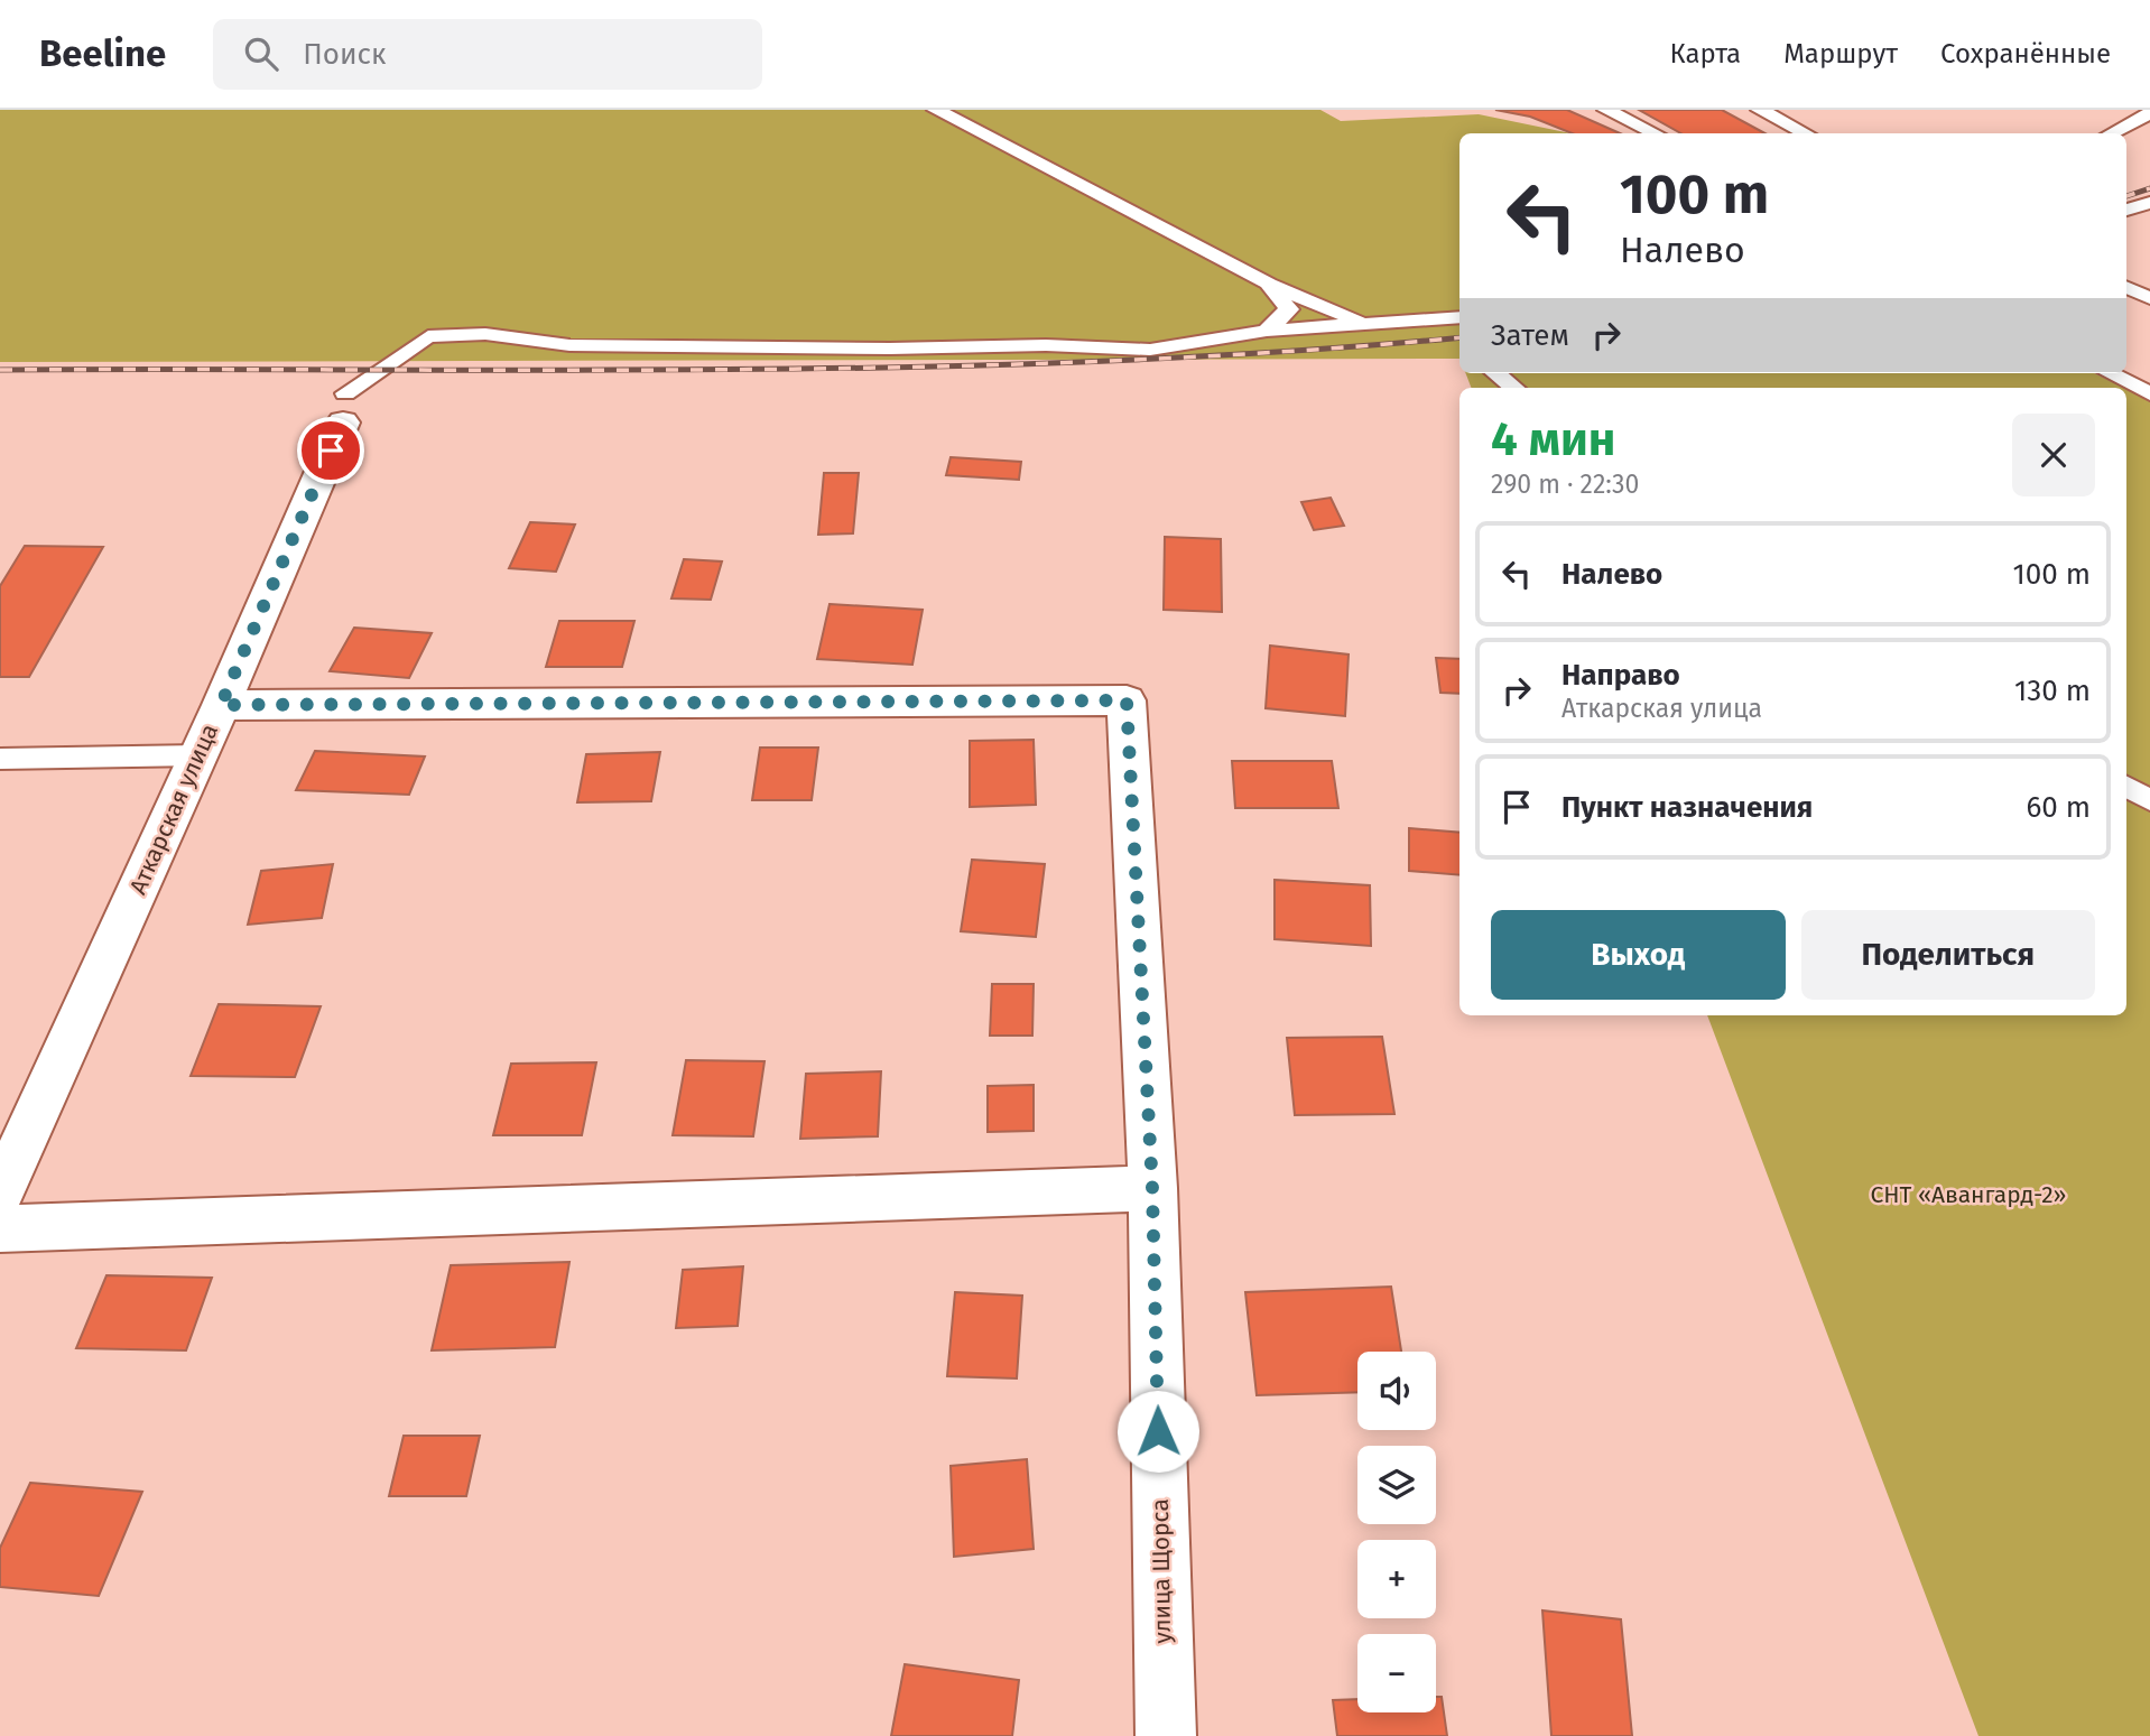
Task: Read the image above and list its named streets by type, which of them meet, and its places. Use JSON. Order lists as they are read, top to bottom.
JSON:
{
  "streets": {
    "street": ["Аткарская улица", "улица Щорса"]
  },
  "crossings": [
    ["Аткарская улица", "улица Щорса"]
  ],
  "parks": ["СНТ «Авангард-2»"],
  "page": {
    "header": "Beeline",
    "search": "Поиск",
    "nav": ["Карта", "Маршрут", "Сохранённые"],
    "turn": ["100 m", "Налево"],
    "then": "Затем",
    "heading": ["4 мин", "290 m · 22:30"],
    "list": [
      {
        "name": "Налево",
        "value": "100 m"
      },
      {
        "name": "Направо",
        "note": "Аткарская улица",
        "value": "130 m"
      },
      {
        "name": "Пункт назначения",
        "value": "60 m"
      }
    ],
    "buttons": ["Выход", "Поделиться"],
    "map_buttons": ["+", "−"]
  }
}
